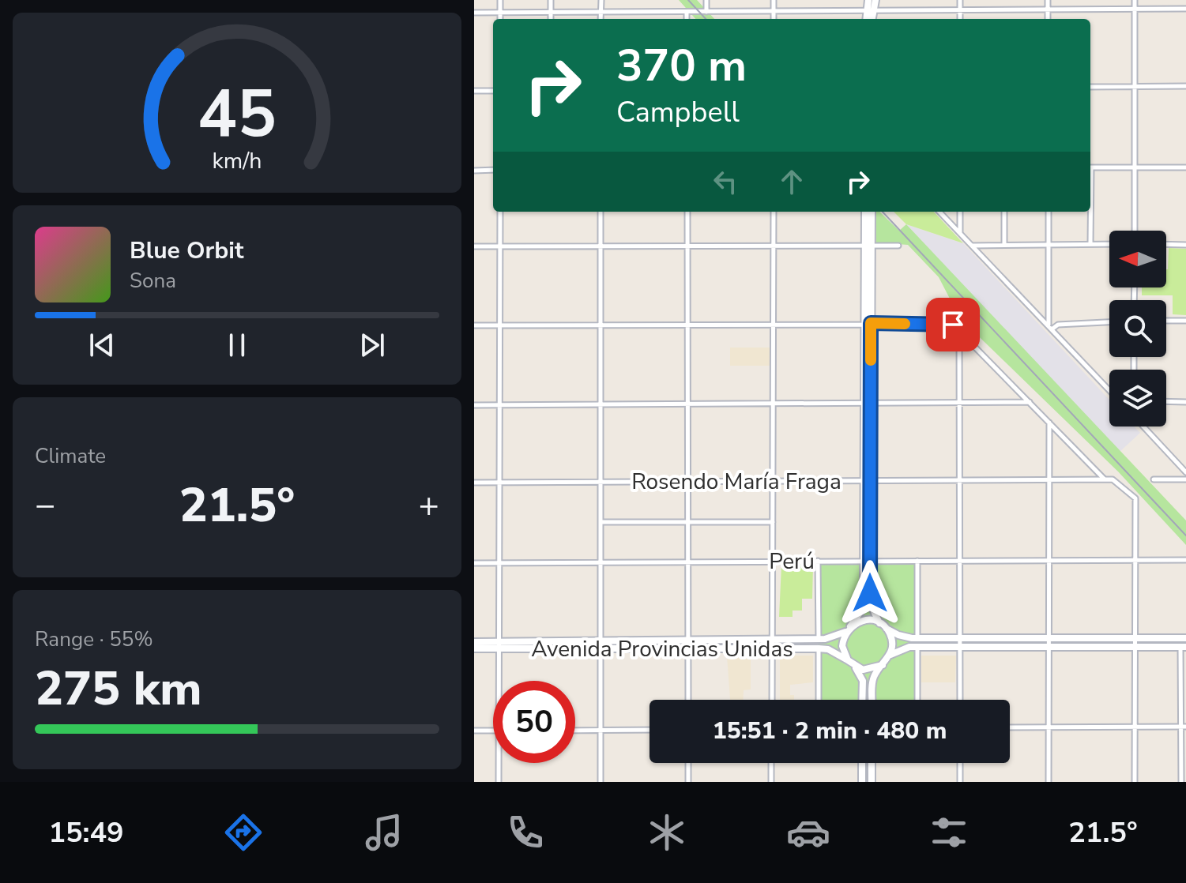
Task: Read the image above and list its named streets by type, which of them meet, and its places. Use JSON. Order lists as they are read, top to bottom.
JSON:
{
  "streets": {
    "main road": ["Avenida Provincias Unidas"],
    "street": ["Rosendo María Fraga", "Perú"]
  },
  "crossings": [
    ["Rosendo María Fraga", "Perú"]
  ],
  "north": "left",
  "page": {
    "turn": ["370 m", "Campbell"],
    "song": ["Blue Orbit", "Sona"],
    "tile": [
      "Climate",
      ["Range · 55%", "275 km"]
    ],
    "heat": ["−", "21.5°", "+"],
    "limit": "50",
    "trip": "15:51 · 2 min · 480 m",
    "tabs": ["15:49", "21.5°"],
    "gauge": ["45", "km/h"]
  }
}
